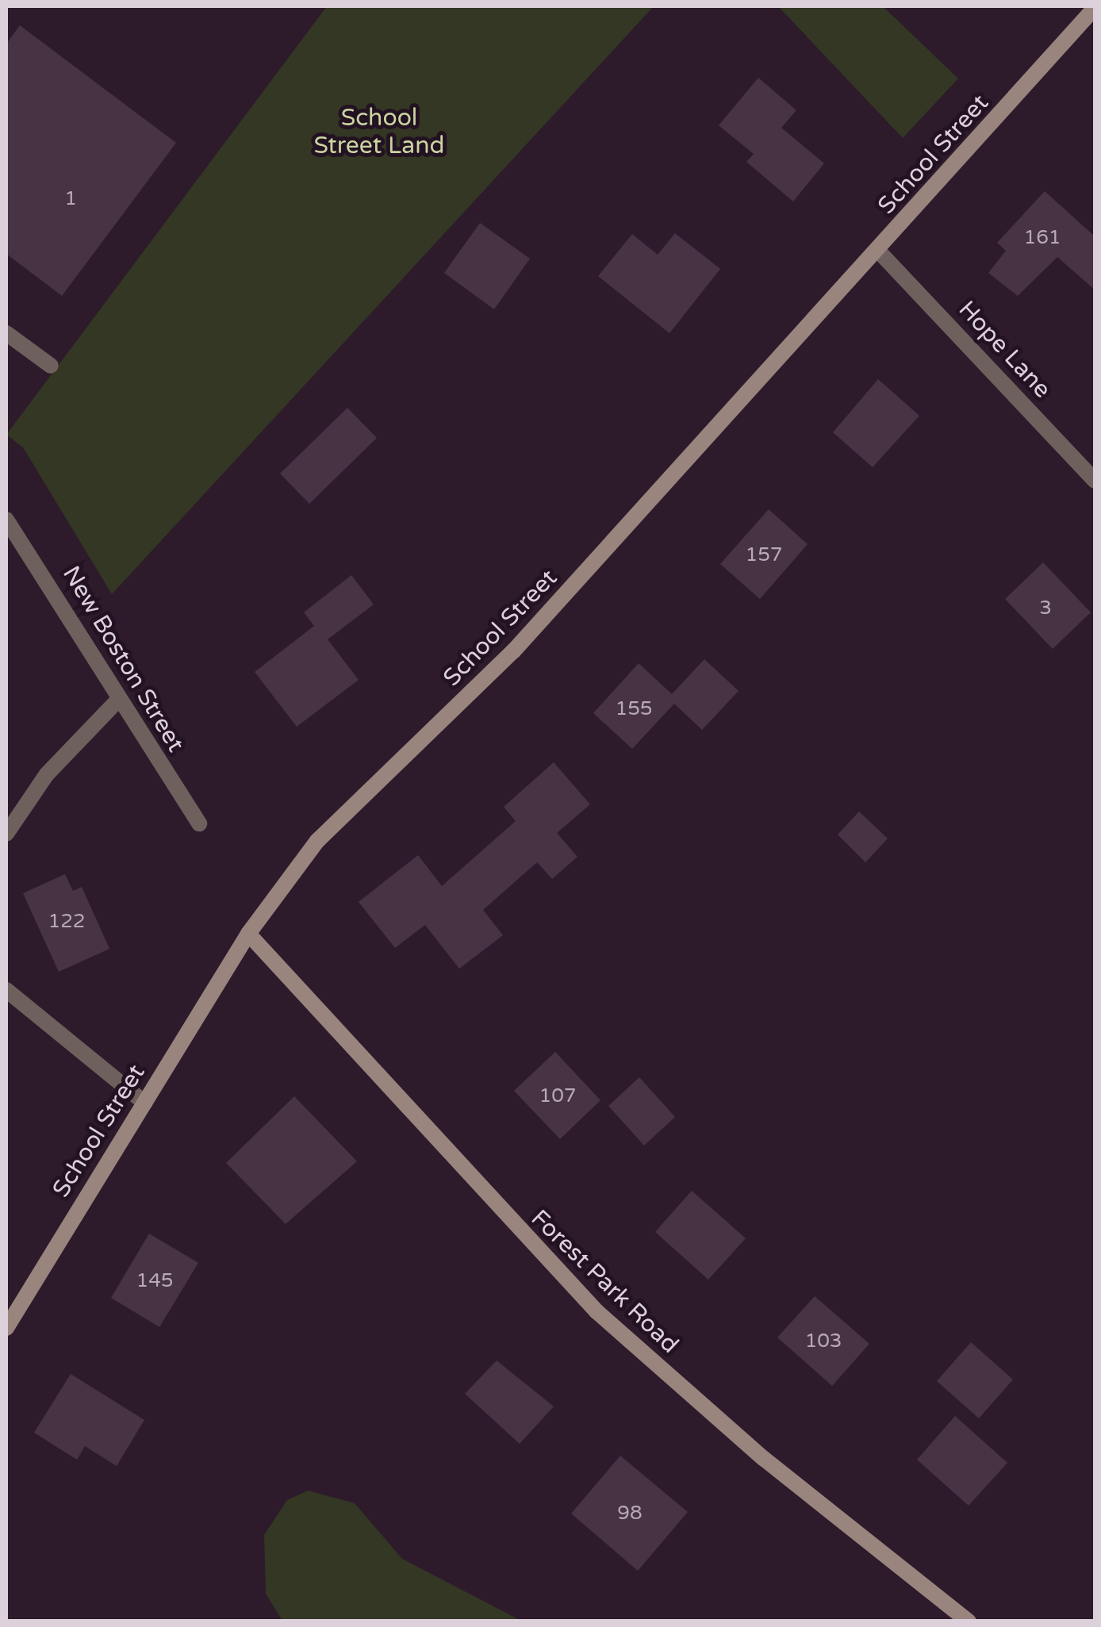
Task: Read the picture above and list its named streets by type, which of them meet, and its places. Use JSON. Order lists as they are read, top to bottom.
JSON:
{
  "streets": {
    "street": [
      "School Street",
      "Hope Lane",
      "New Boston Street",
      "Forest Park Road"
    ]
  },
  "crossings": [
    ["School Street", "Hope Lane"],
    ["School Street", "Forest Park Road"]
  ],
  "parks": ["School Street Land"],
  "house_numbers": [
    "1",
    "161",
    "157",
    "3",
    "155",
    "122",
    "107",
    "145",
    "103",
    "98"
  ]
}
